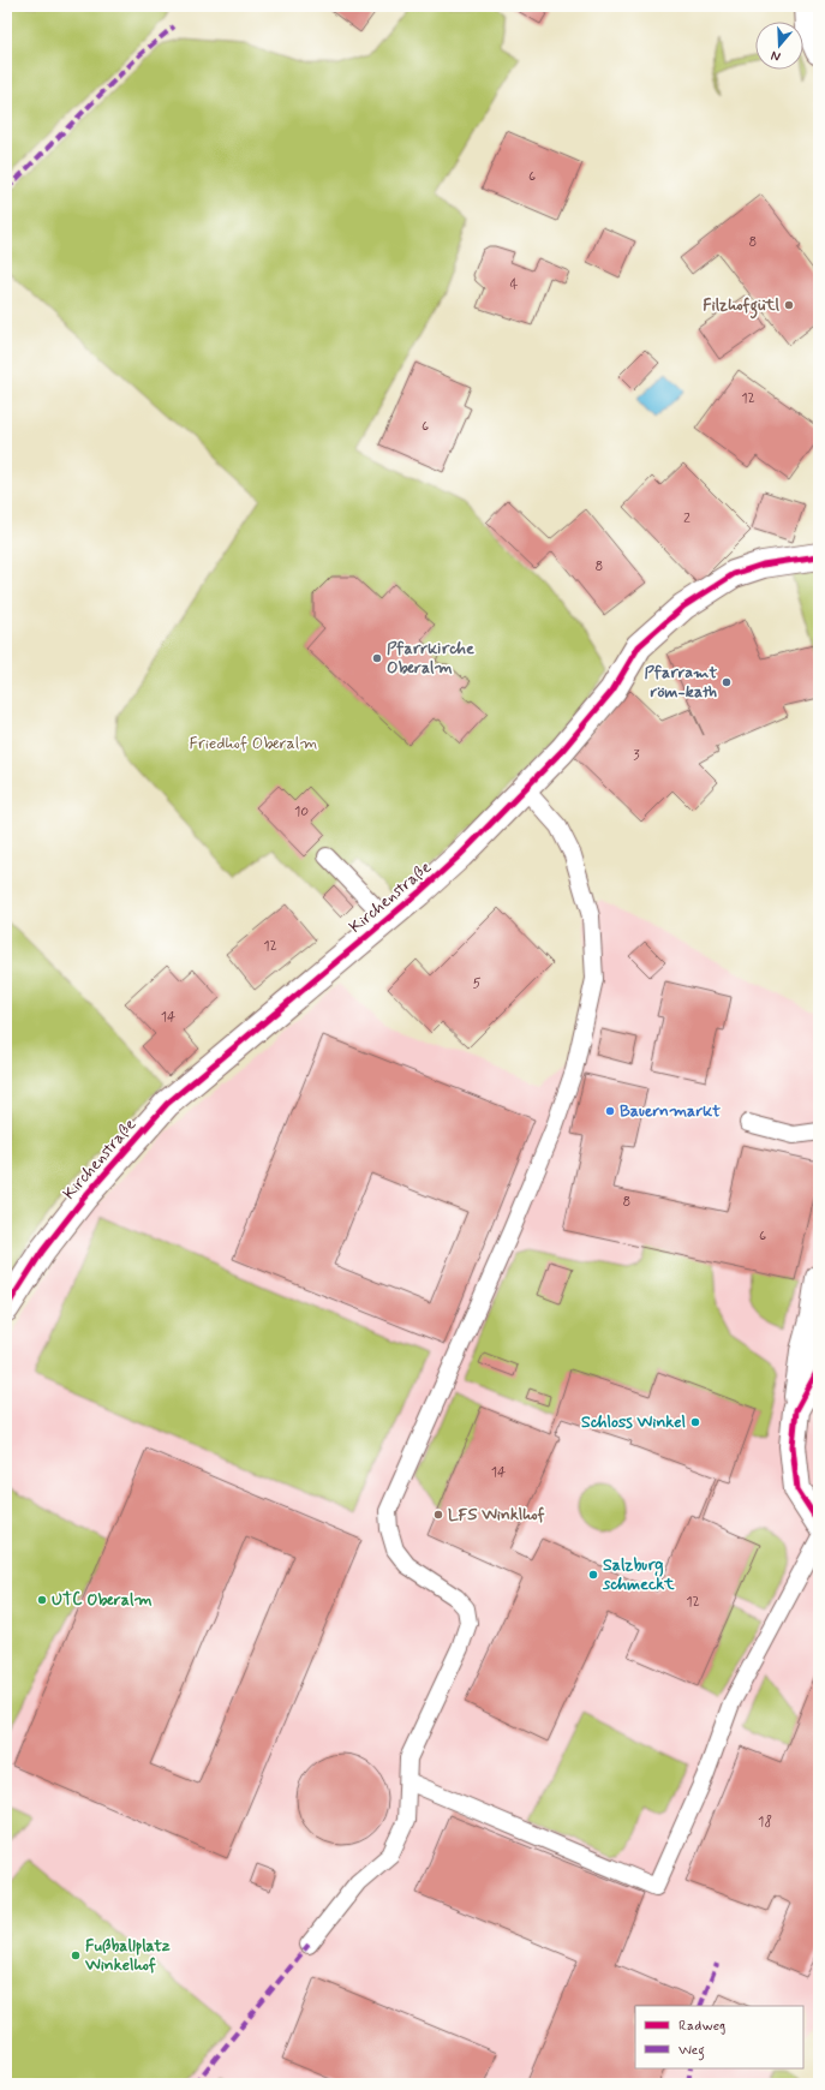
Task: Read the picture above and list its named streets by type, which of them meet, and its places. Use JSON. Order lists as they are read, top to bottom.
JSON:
{
  "streets": {
    "street": ["Kirchenstraße"]
  },
  "parks": ["Friedhof Oberalm"],
  "places": [
    "Filzhofgütl",
    "Pfarrkirche Oberalm",
    "Pfarramt röm-kath",
    "Bauernmarkt",
    "Schloss Winkel",
    "LFS Winklhof",
    "Salzburg schmeckt",
    "UTC Oberalm",
    "Fußballplatz Winkelhof"
  ],
  "house_numbers": [
    "6",
    "8",
    "4",
    "12",
    "6",
    "2",
    "8",
    "3",
    "10",
    "12",
    "5",
    "14",
    "8",
    "6",
    "14",
    "12",
    "18"
  ],
  "legend": ["Radweg", "Weg"],
  "north": "bottom"
}
